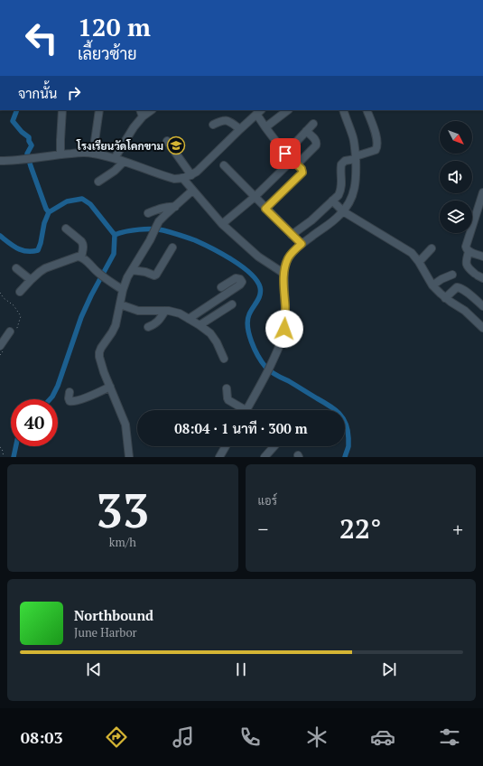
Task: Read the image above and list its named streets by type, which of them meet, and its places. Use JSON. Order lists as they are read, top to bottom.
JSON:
{
  "places": {
    "school or university": ["โรงเรียนวัดโคกขาม"]
  },
  "north": "bottom right",
  "page": {
    "turn": ["120 m", "เลี้ยวซ้าย"],
    "then": "จากนั้น",
    "limit": "40",
    "trip": "08:04 · 1 นาที · 300 m",
    "tile": [
      ["33", "km/h"],
      "แอร์"
    ],
    "heat": ["−", "22°", "+"],
    "song": ["Northbound", "June Harbor"],
    "tabs": "08:03"
  }
}
